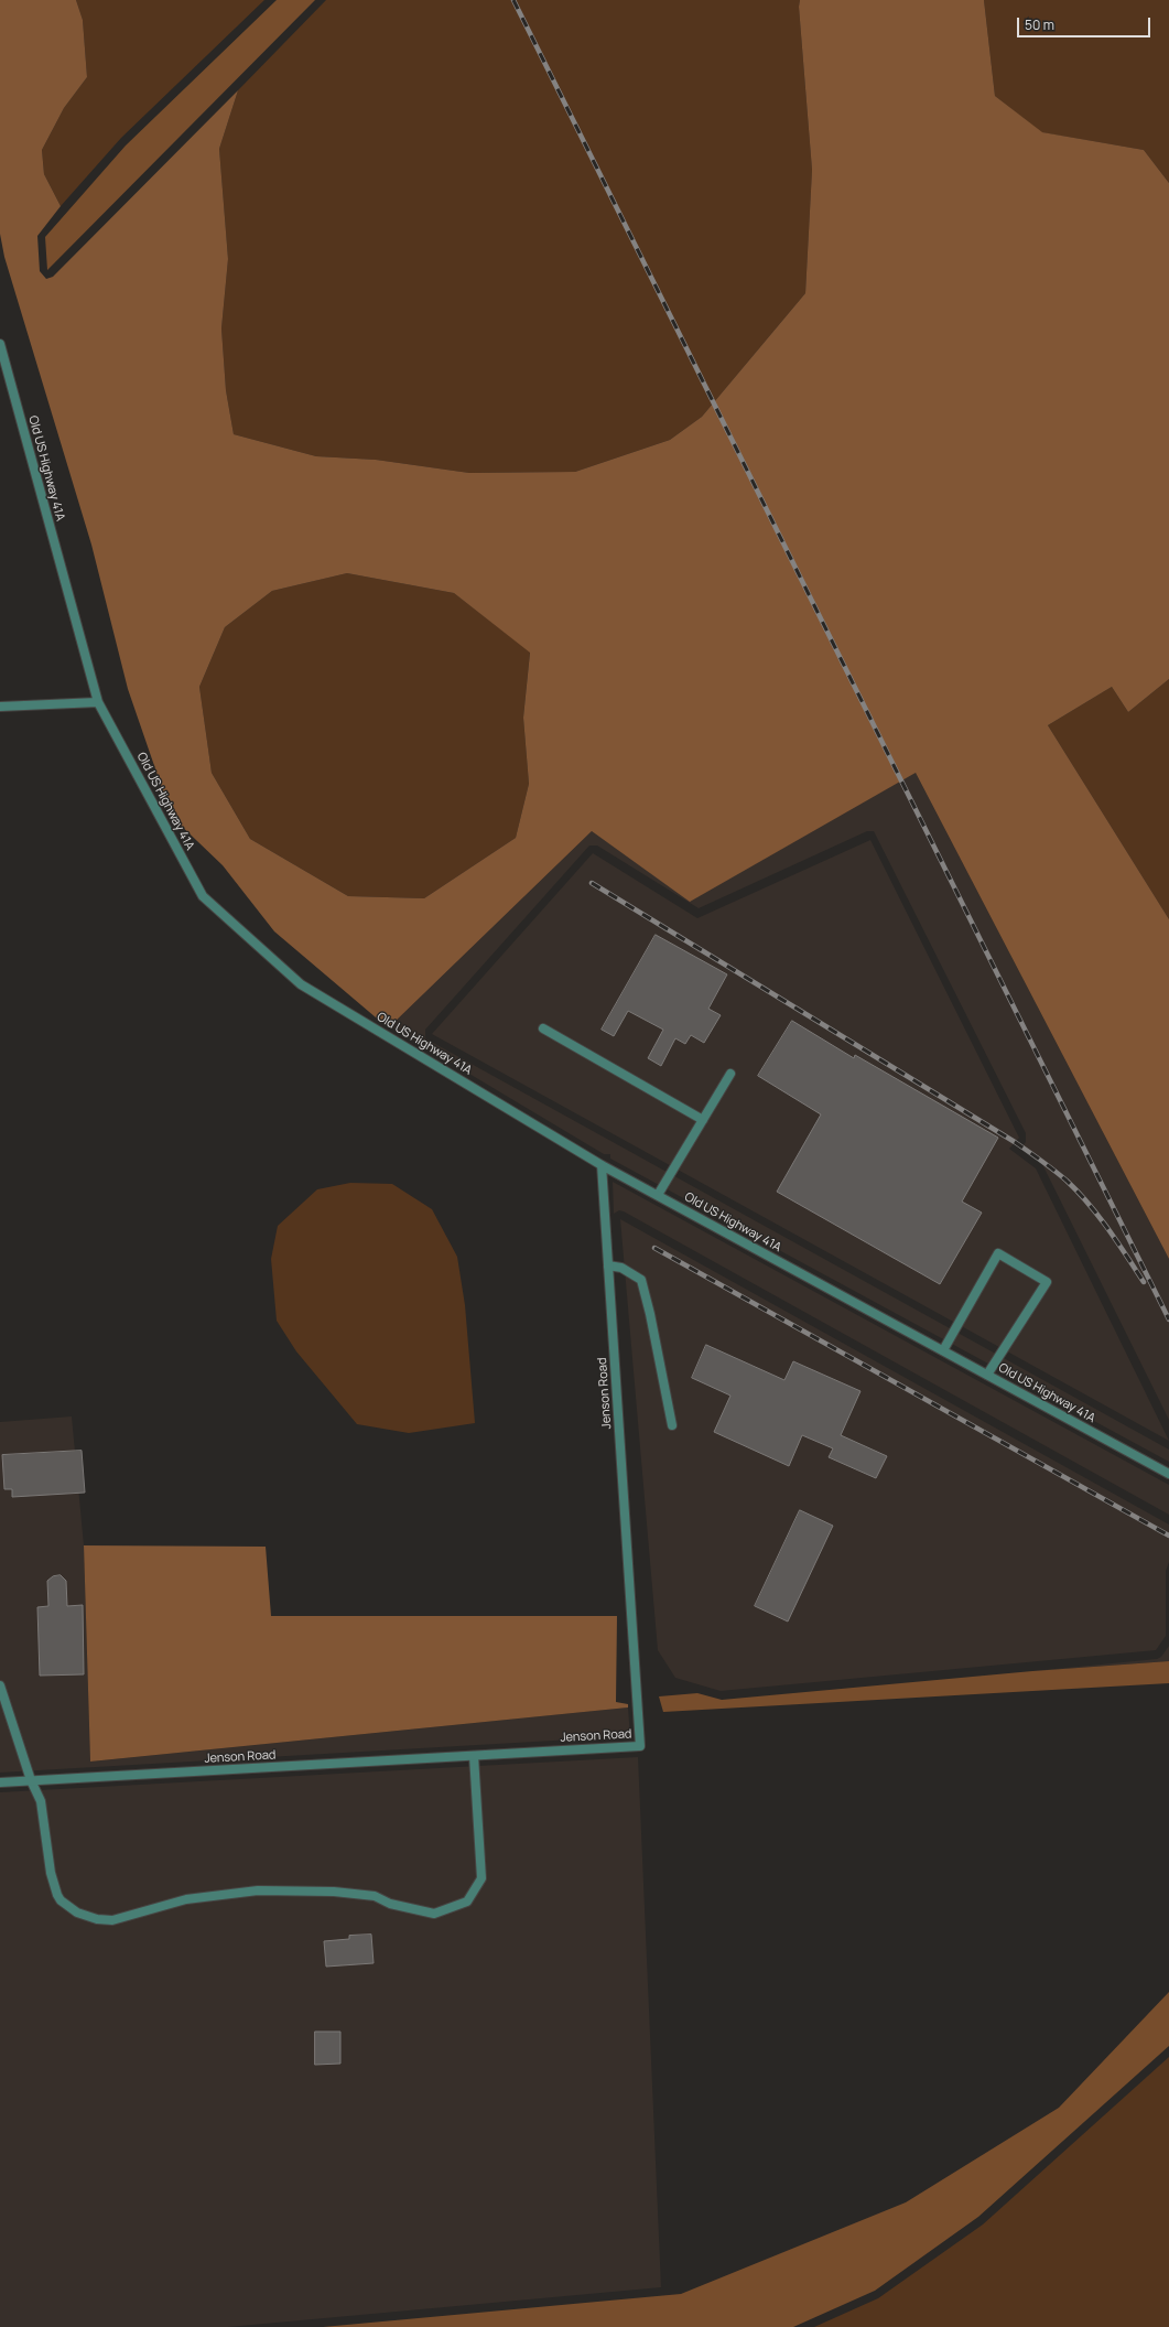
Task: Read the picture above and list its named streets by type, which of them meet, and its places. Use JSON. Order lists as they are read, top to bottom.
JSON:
{
  "streets": {
    "street": ["Old US Highway 41A", "Jenson Road"]
  },
  "crossings": [
    ["Old US Highway 41A", "Jenson Road"]
  ],
  "scale_bar": "50 m"
}
